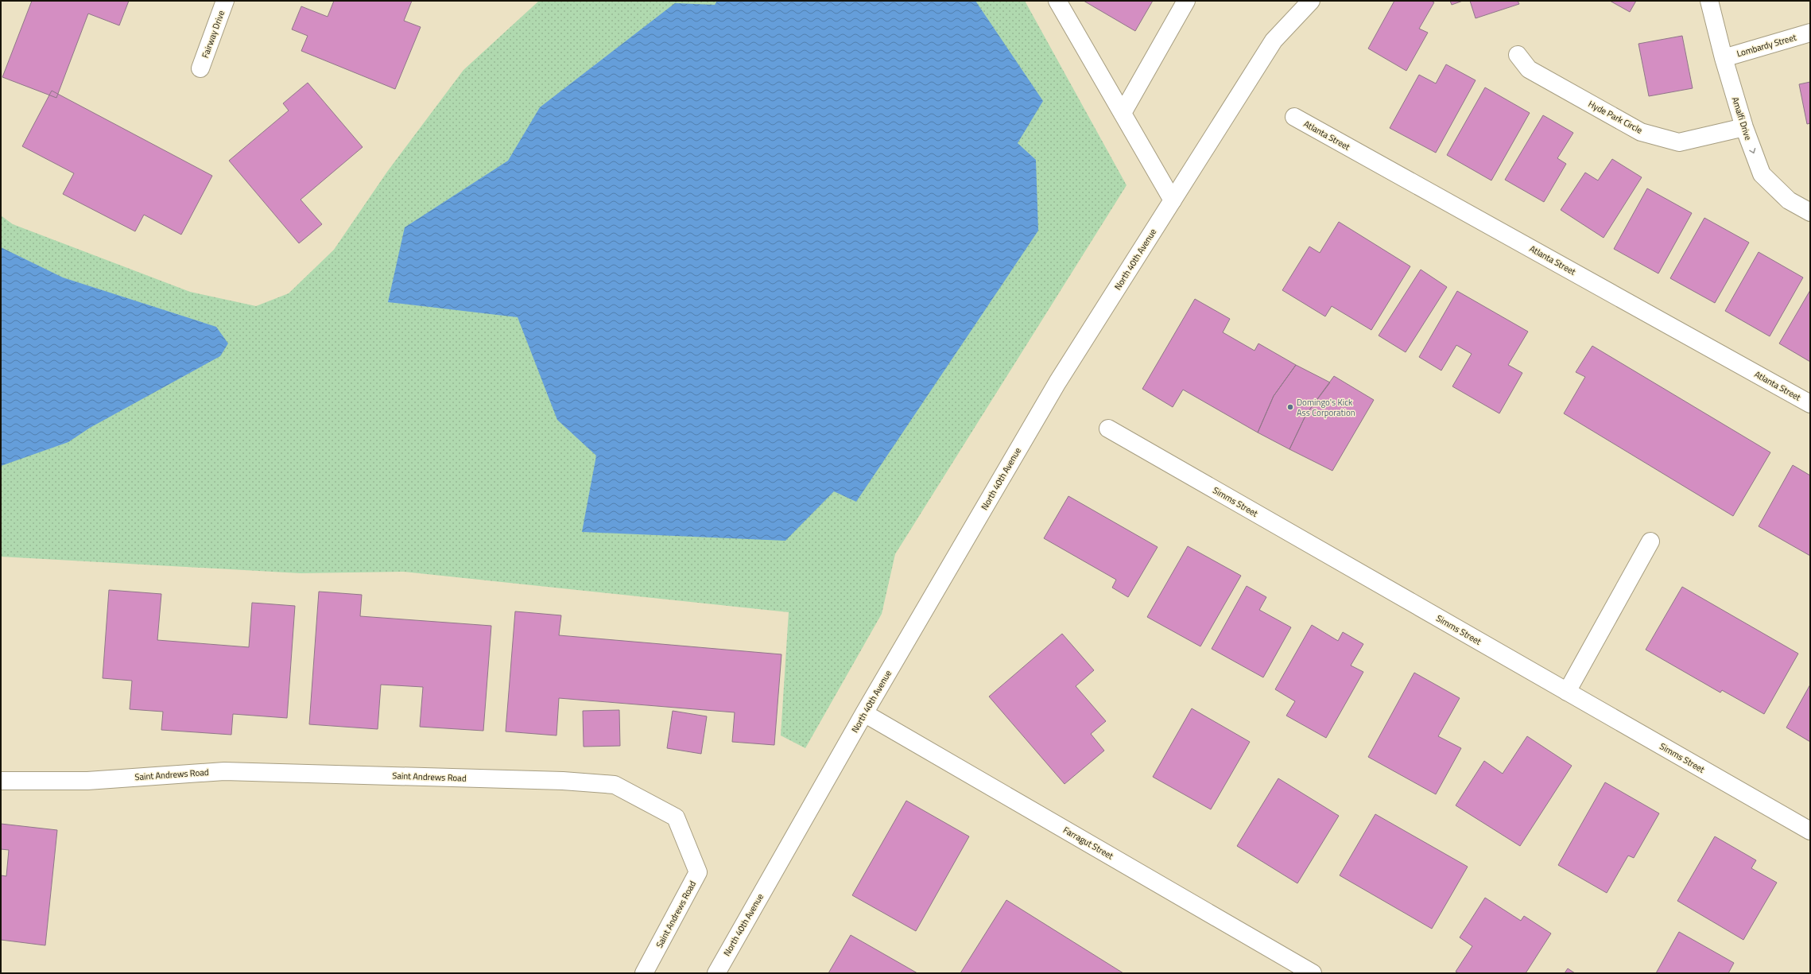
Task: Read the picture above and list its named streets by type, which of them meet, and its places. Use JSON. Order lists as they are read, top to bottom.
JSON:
{
  "streets": {
    "street": [
      "Fairway Drive",
      "Lombardy Street",
      "Hyde Park Circle",
      "Amalfi Drive",
      "Atlanta Street",
      "North 40th Avenue",
      "Simms Street",
      "Saint Andrews Road",
      "Farragut Street"
    ]
  },
  "crossings": [
    ["Lombardy Street", "Amalfi Drive"],
    ["Hyde Park Circle", "Amalfi Drive"],
    ["North 40th Avenue", "Farragut Street"]
  ],
  "one_way": ["Amalfi Drive"],
  "places": ["Domingo's Kick Ass Corporation"]
}
